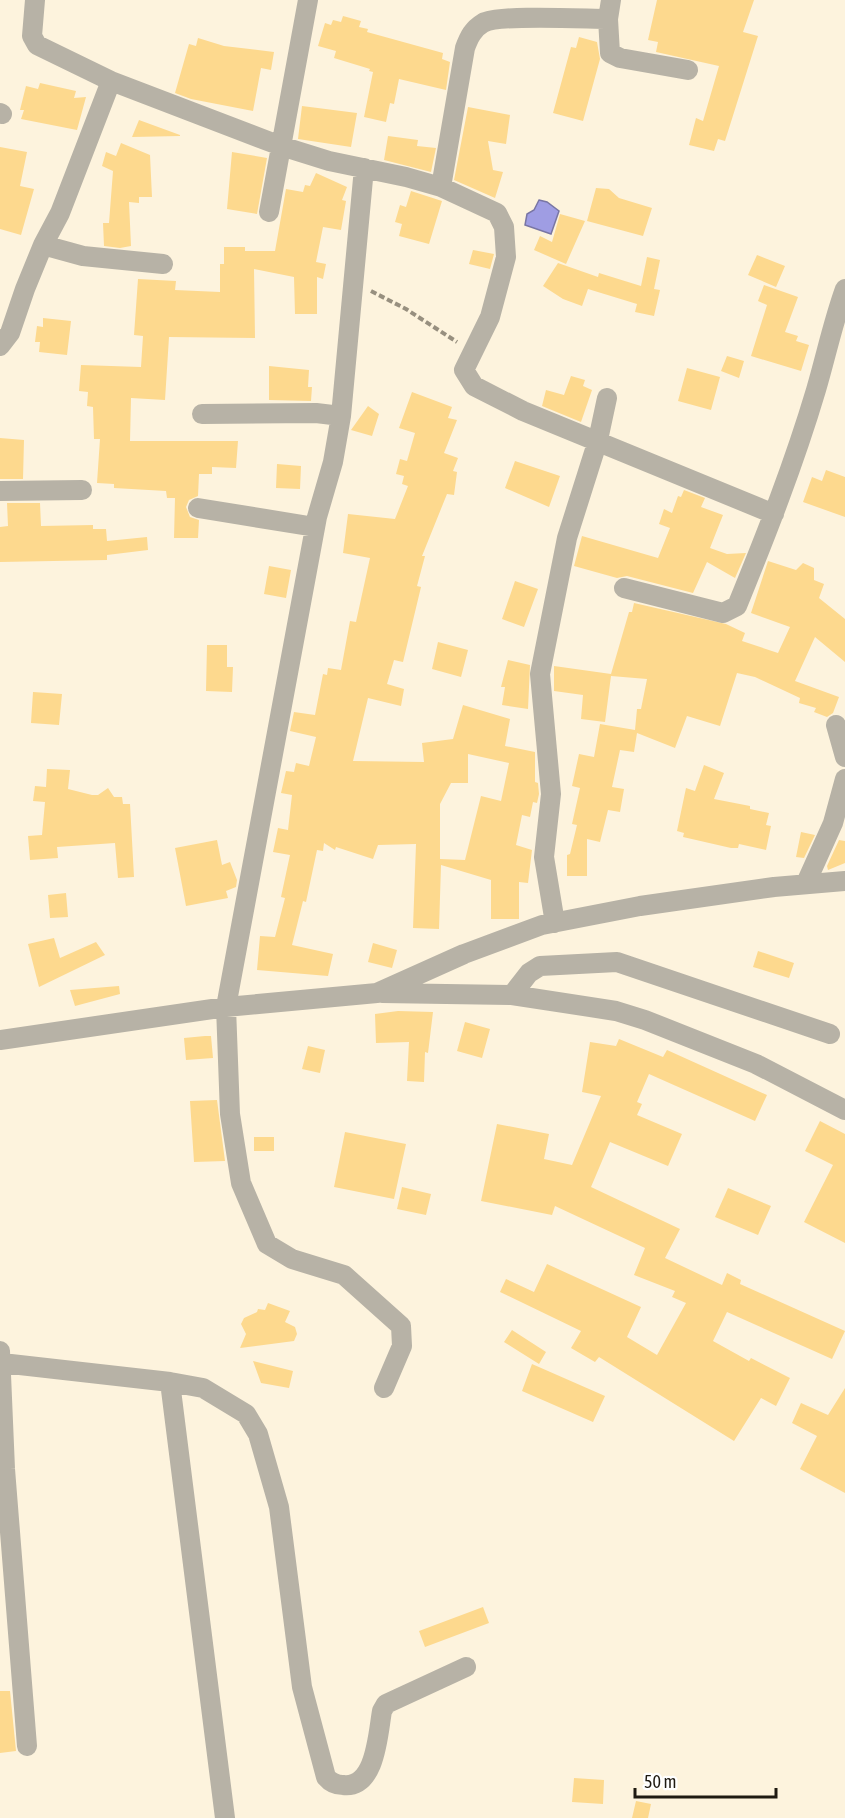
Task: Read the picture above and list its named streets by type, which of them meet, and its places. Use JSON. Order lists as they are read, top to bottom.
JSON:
{
  "scale_bar": "50 m"
}
